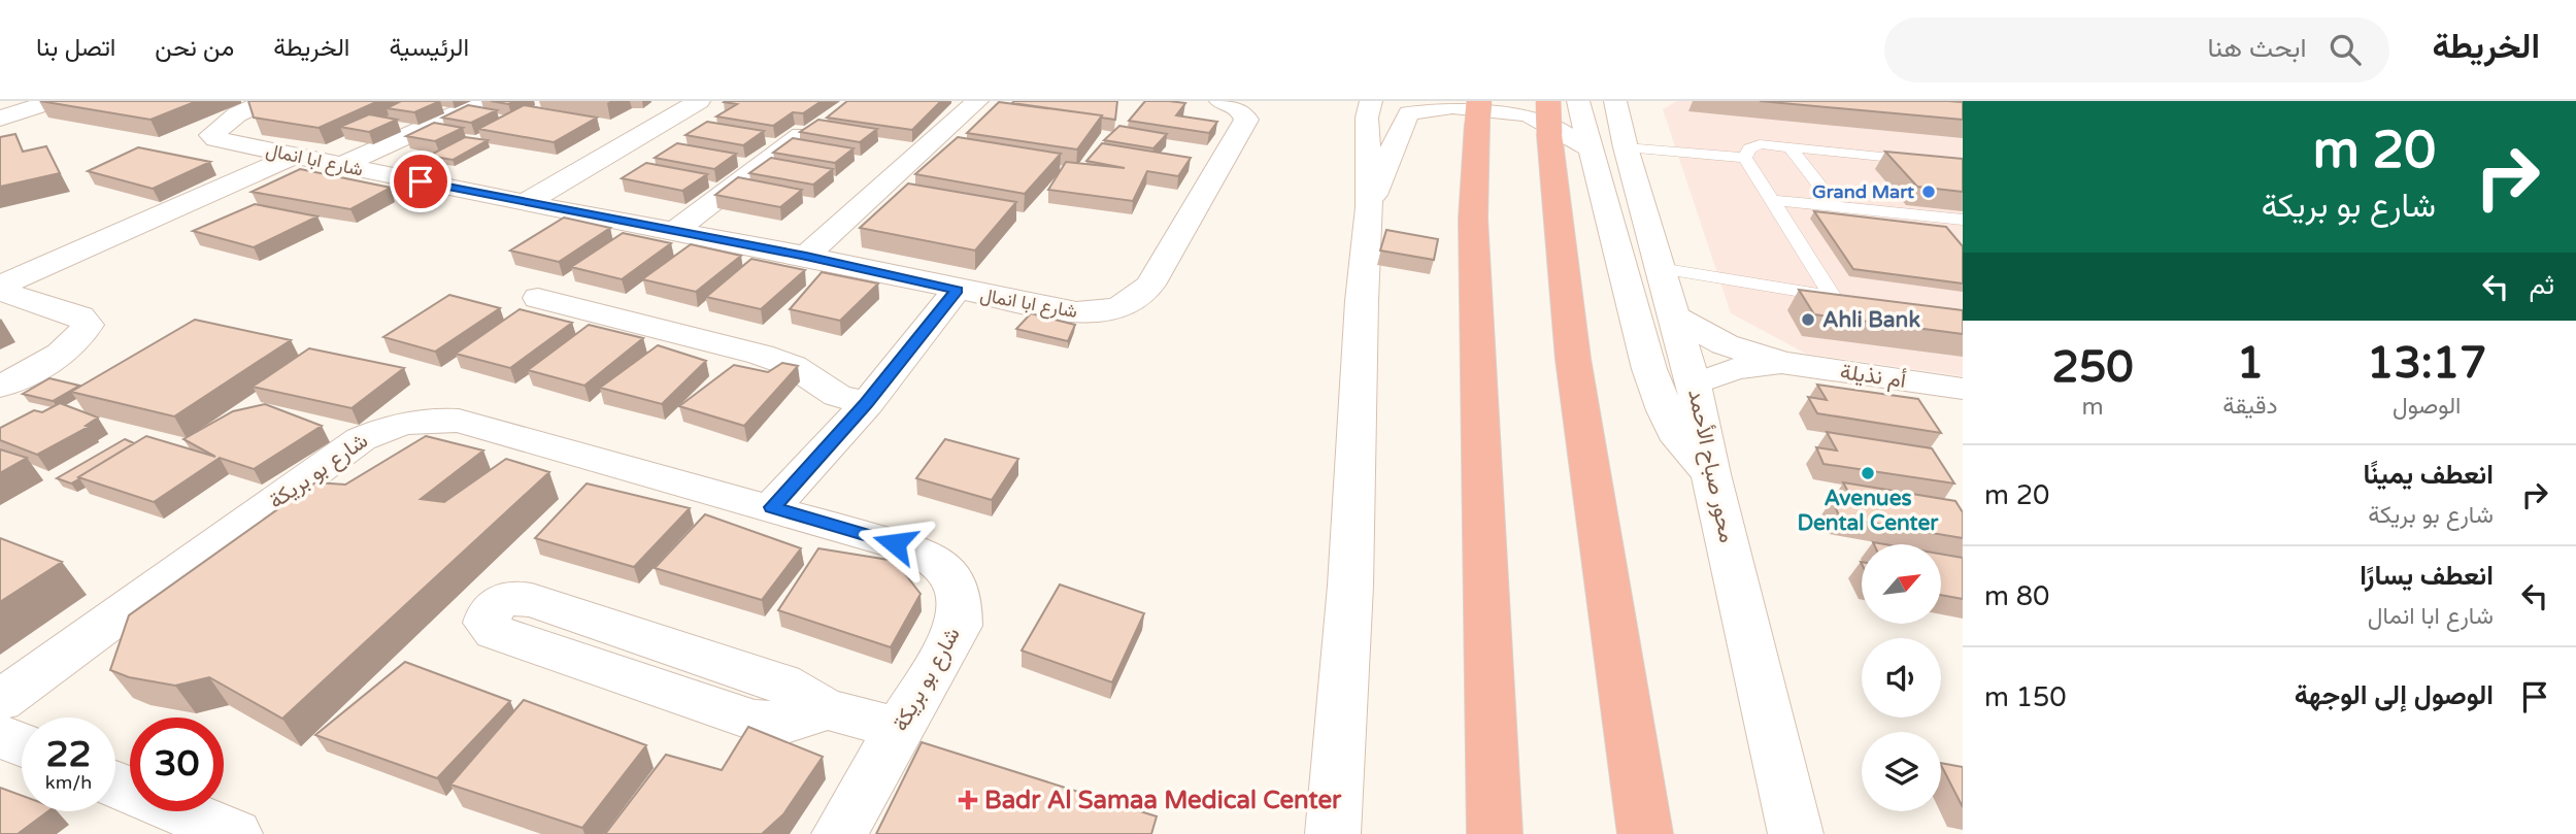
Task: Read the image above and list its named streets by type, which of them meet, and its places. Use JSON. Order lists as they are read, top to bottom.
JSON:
{
  "streets": {
    "street": [
      "شارع ابا انمال",
      "أم نذيلة",
      "محور صباح الأحمد",
      "شارع بو بريكة"
    ]
  },
  "crossings": [
    ["أم نذيلة", "محور صباح الأحمد"]
  ],
  "places": {
    "other": ["Grand Mart", "Ahli Bank", "Avenues Dental Center"],
    "health": ["Badr Al Samaa Medical Center"]
  },
  "north": "top right",
  "page": {
    "header": "الخريطة",
    "search": "ابحث هنا",
    "nav": [
      "الرئيسية",
      "الخريطة",
      "من نحن",
      "اتصل بنا"
    ],
    "turn": ["20 m", "شارع بو بريكة"],
    "then": "ثم",
    "eta": [
      "13:17",
      "الوصول",
      "1",
      "دقيقة",
      "250",
      "m"
    ],
    "list": [
      {
        "name": "انعطف يمينًا",
        "note": "شارع بو بريكة",
        "value": "20 m"
      },
      {
        "name": "انعطف يسارًا",
        "note": "شارع ابا انمال",
        "value": "80 m"
      },
      {
        "name": "الوصول إلى الوجهة",
        "value": "150 m"
      }
    ],
    "speed": "22 km/h",
    "limit": "30"
  }
}
